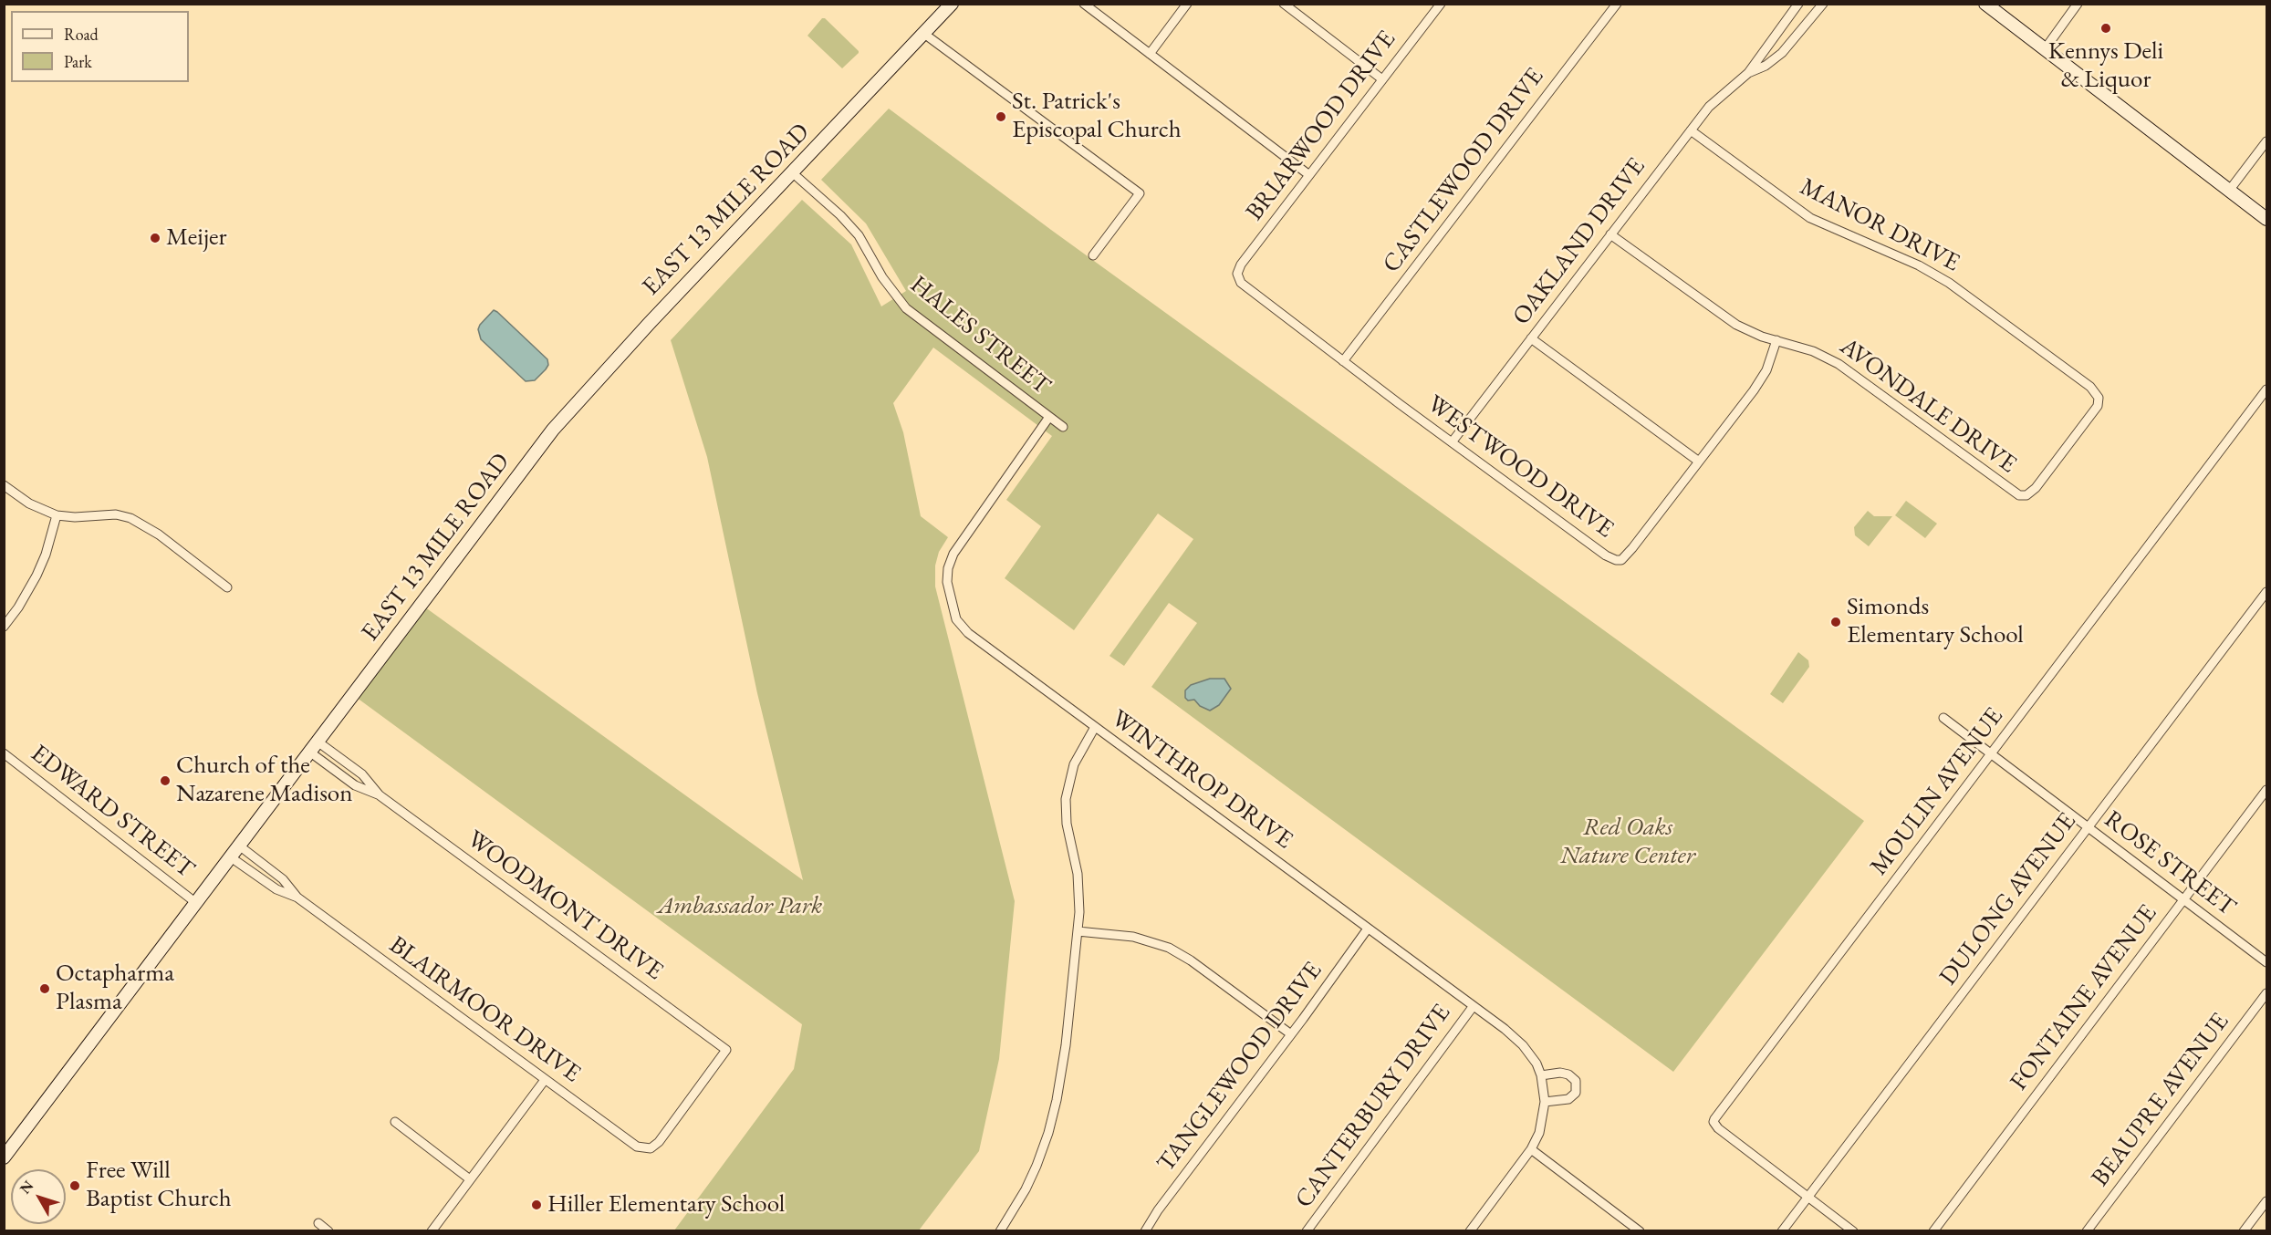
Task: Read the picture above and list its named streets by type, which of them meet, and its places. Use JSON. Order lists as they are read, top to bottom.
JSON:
{
  "streets": {
    "main road": ["EAST 13 MILE ROAD"],
    "street": [
      "BRIARWOOD DRIVE",
      "CASTLEWOOD DRIVE",
      "MANOR DRIVE",
      "OAKLAND DRIVE",
      "HALES STREET",
      "AVONDALE DRIVE",
      "WESTWOOD DRIVE",
      "WINTHROP DRIVE",
      "MOULIN AVENUE",
      "EDWARD STREET",
      "ROSE STREET",
      "DULONG AVENUE",
      "WOODMONT DRIVE",
      "FONTAINE AVENUE",
      "BLAIRMOOR DRIVE",
      "TANGLEWOOD DRIVE",
      "BEAUPRE AVENUE",
      "CANTERBURY DRIVE"
    ]
  },
  "crossings": [
    ["BRIARWOOD DRIVE", "WESTWOOD DRIVE"],
    ["CASTLEWOOD DRIVE", "WESTWOOD DRIVE"],
    ["EAST 13 MILE ROAD", "HALES STREET"],
    ["EAST 13 MILE ROAD", "EDWARD STREET"],
    ["EAST 13 MILE ROAD", "WOODMONT DRIVE"],
    ["EAST 13 MILE ROAD", "BLAIRMOOR DRIVE"],
    ["MANOR DRIVE", "OAKLAND DRIVE"],
    ["MANOR DRIVE", "AVONDALE DRIVE"],
    ["OAKLAND DRIVE", "AVONDALE DRIVE"],
    ["OAKLAND DRIVE", "WESTWOOD DRIVE"],
    ["HALES STREET", "WINTHROP DRIVE"],
    ["AVONDALE DRIVE", "WESTWOOD DRIVE"],
    ["WINTHROP DRIVE", "TANGLEWOOD DRIVE"],
    ["WINTHROP DRIVE", "CANTERBURY DRIVE"],
    ["MOULIN AVENUE", "ROSE STREET"],
    ["MOULIN AVENUE", "DULONG AVENUE"],
    ["ROSE STREET", "DULONG AVENUE"],
    ["ROSE STREET", "FONTAINE AVENUE"],
    ["WOODMONT DRIVE", "BLAIRMOOR DRIVE"]
  ],
  "parks": ["Red Oaks Nature Center", "Ambassador Park"],
  "places": [
    "Kennys Deli & Liquor",
    "St. Patrick's Episcopal Church",
    "Meijer",
    "Simonds Elementary School",
    "Church of the Nazarene Madison",
    "Octapharma Plasma",
    "Free Will Baptist Church",
    "Hiller Elementary School"
  ],
  "legend": ["Road", "Park"],
  "north": "top left"
}
